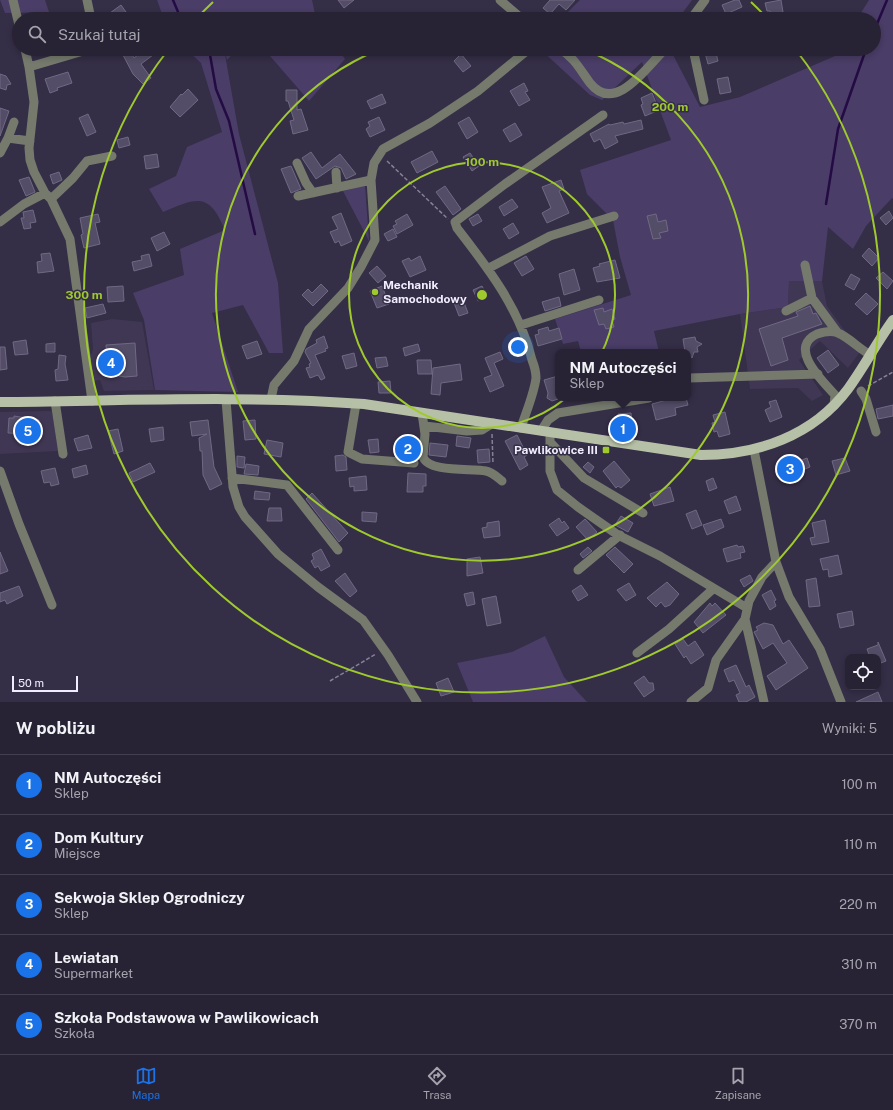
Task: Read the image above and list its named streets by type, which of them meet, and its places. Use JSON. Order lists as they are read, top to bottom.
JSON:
{
  "places": {
    "other": ["Mechanik Samochodowy"],
    "transit": ["Pawlikowice III"]
  },
  "scale_bar": "50 m",
  "page": {
    "search": "Szukaj tutaj",
    "pins": [
      "4",
      "1",
      "5",
      "2",
      "3"
    ],
    "popup": ["NM Autoczęści", "Sklep"],
    "scale": "50 m",
    "heading": ["W pobliżu", "Wyniki: 5"],
    "list": [
      {
        "mark": "1",
        "name": "NM Autoczęści",
        "note": "Sklep",
        "value": "100 m"
      },
      {
        "mark": "2",
        "name": "Dom Kultury",
        "note": "Miejsce",
        "value": "110 m"
      },
      {
        "mark": "3",
        "name": "Sekwoja Sklep Ogrodniczy",
        "note": "Sklep",
        "value": "220 m"
      },
      {
        "mark": "4",
        "name": "Lewiatan",
        "note": "Supermarket",
        "value": "310 m"
      },
      {
        "mark": "5",
        "name": "Szkoła Podstawowa w Pawlikowicach",
        "note": "Szkoła",
        "value": "370 m"
      }
    ],
    "nav": ["Mapa", "Trasa", "Zapisane"]
  },
  "rings": ["200 m", "100 m", "300 m"]
}
